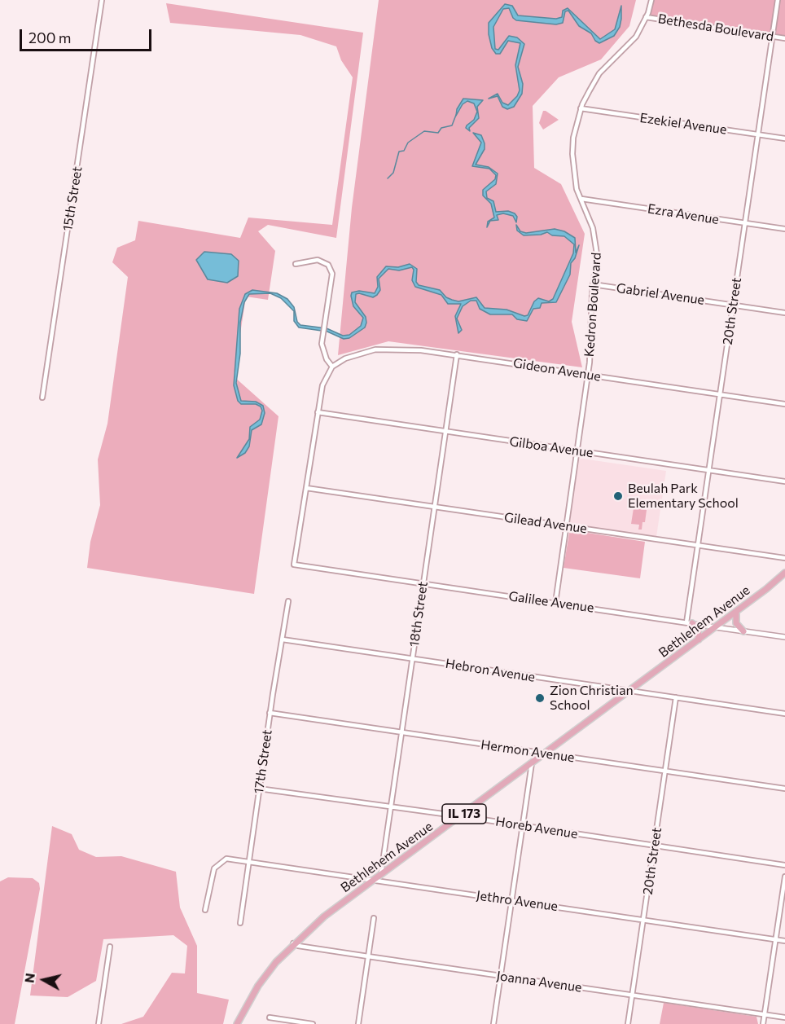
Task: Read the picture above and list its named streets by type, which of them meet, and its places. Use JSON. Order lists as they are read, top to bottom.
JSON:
{
  "streets": {
    "main road": ["Bethlehem Avenue", "IL 173"],
    "street": [
      "Bethesda Boulevard",
      "Ezekiel Avenue",
      "15th Street",
      "Ezra Avenue",
      "Gabriel Avenue",
      "Kedron Boulevard",
      "20th Street",
      "Gideon Avenue",
      "Gilboa Avenue",
      "Gilead Avenue",
      "Galilee Avenue",
      "18th Street",
      "Hebron Avenue",
      "Hermon Avenue",
      "17th Street",
      "Horeb Avenue",
      "Jethro Avenue",
      "Joanna Avenue"
    ]
  },
  "crossings": [
    ["Bethesda Boulevard", "Kedron Boulevard"],
    ["Bethesda Boulevard", "20th Street"],
    ["Ezekiel Avenue", "Kedron Boulevard"],
    ["Ezekiel Avenue", "20th Street"],
    ["Ezra Avenue", "Kedron Boulevard"],
    ["Ezra Avenue", "20th Street"],
    ["Gabriel Avenue", "Kedron Boulevard"],
    ["Gabriel Avenue", "20th Street"],
    ["Kedron Boulevard", "Gideon Avenue"],
    ["Kedron Boulevard", "Gilboa Avenue"],
    ["Kedron Boulevard", "Gilead Avenue"],
    ["Kedron Boulevard", "Galilee Avenue"],
    ["20th Street", "Gideon Avenue"],
    ["20th Street", "Gilboa Avenue"],
    ["20th Street", "Gilead Avenue"],
    ["20th Street", "Galilee Avenue"],
    ["20th Street", "Hebron Avenue"],
    ["20th Street", "Hermon Avenue"],
    ["20th Street", "Horeb Avenue"],
    ["20th Street", "Jethro Avenue"],
    ["20th Street", "Joanna Avenue"],
    ["Gideon Avenue", "18th Street"],
    ["Gilboa Avenue", "18th Street"],
    ["Gilead Avenue", "Galilee Avenue"],
    ["Gilead Avenue", "18th Street"],
    ["Galilee Avenue", "18th Street"],
    ["Galilee Avenue", "Bethlehem Avenue"],
    ["18th Street", "Bethlehem Avenue"],
    ["18th Street", "Hebron Avenue"],
    ["18th Street", "Hermon Avenue"],
    ["18th Street", "Horeb Avenue"],
    ["Bethlehem Avenue", "Hebron Avenue"],
    ["Bethlehem Avenue", "Hermon Avenue"],
    ["Bethlehem Avenue", "Horeb Avenue"],
    ["Bethlehem Avenue", "Jethro Avenue"],
    ["Bethlehem Avenue", "Joanna Avenue"],
    ["Hebron Avenue", "17th Street"],
    ["Hermon Avenue", "17th Street"],
    ["17th Street", "Horeb Avenue"],
    ["17th Street", "Jethro Avenue"]
  ],
  "places": ["Beulah Park Elementary School", "Zion Christian School"],
  "scale_bar": "200 m",
  "north": "left"
}
